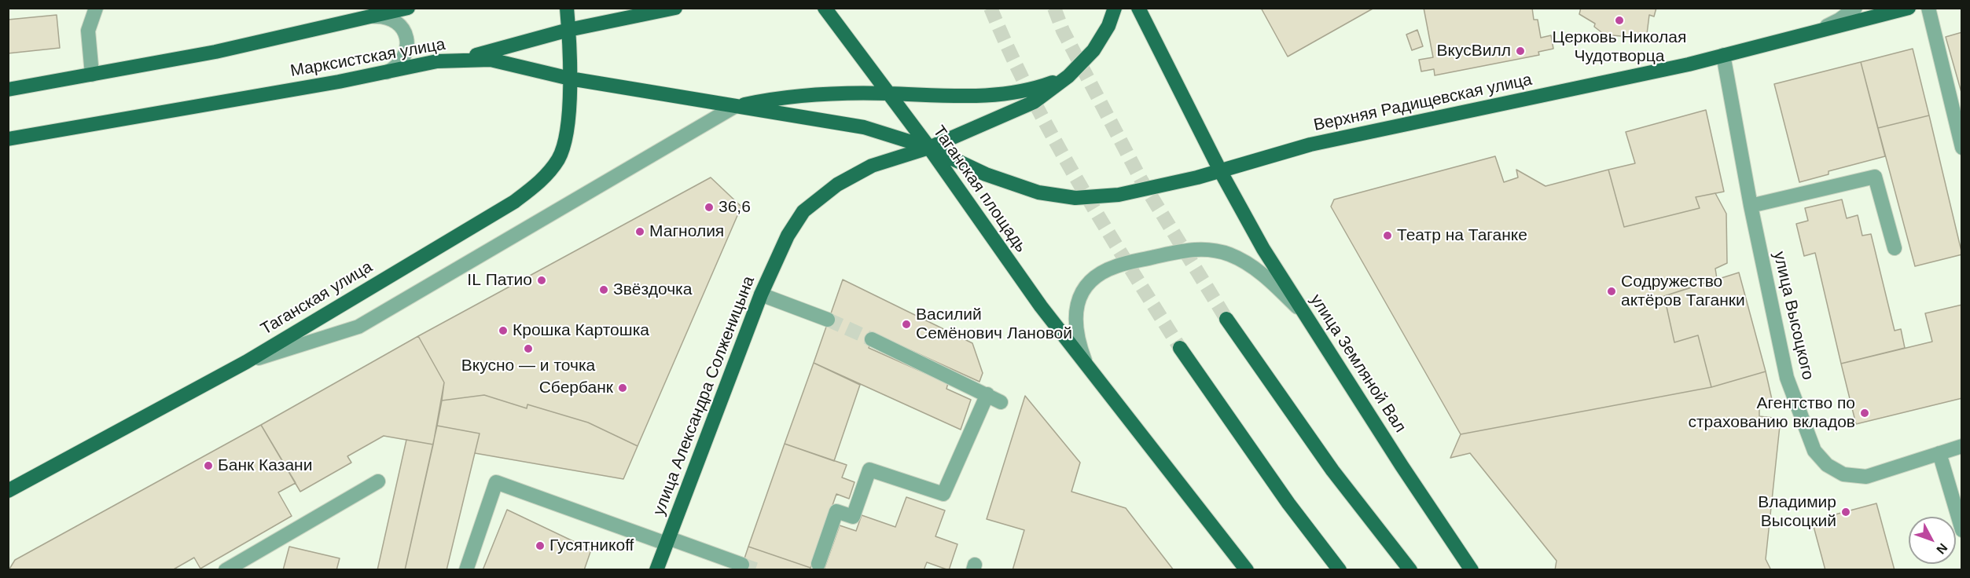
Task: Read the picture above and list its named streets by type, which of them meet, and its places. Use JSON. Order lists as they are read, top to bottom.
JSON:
{
  "streets": {
    "main road": [
      "Марксистская улица",
      "Верхняя Радищевская улица",
      "Таганская площадь",
      "Таганская улица",
      "улица Земляной Вал",
      "улица Александра Солженицына"
    ],
    "street": ["улица Высоцкого"]
  },
  "crossings": [
    ["Марксистская улица", "Верхняя Радищевская улица"],
    ["Марксистская улица", "Таганская площадь"],
    ["Марксистская улица", "Таганская улица"],
    ["Марксистская улица", "улица Александра Солженицына"],
    ["Верхняя Радищевская улица", "Таганская площадь"],
    ["Верхняя Радищевская улица", "улица Высоцкого"],
    ["Верхняя Радищевская улица", "улица Земляной Вал"],
    ["Верхняя Радищевская улица", "улица Александра Солженицына"],
    ["Таганская площадь", "улица Александра Солженицына"]
  ],
  "places": [
    "Церковь Николая Чудотворца",
    "ВкусВилл",
    "36,6",
    "Магнолия",
    "Театр на Таганке",
    "IL Патио",
    "Звёздочка",
    "Содружество актёров Таганки",
    "Василий Семёнович Лановой",
    "Крошка Картошка",
    "Вкусно — и точка",
    "Сбербанк",
    "Агентство по страхованию вкладов",
    "Банк Казани",
    "Владимир Высоцкий",
    "Гусятникоff"
  ],
  "north": "bottom right"
}
